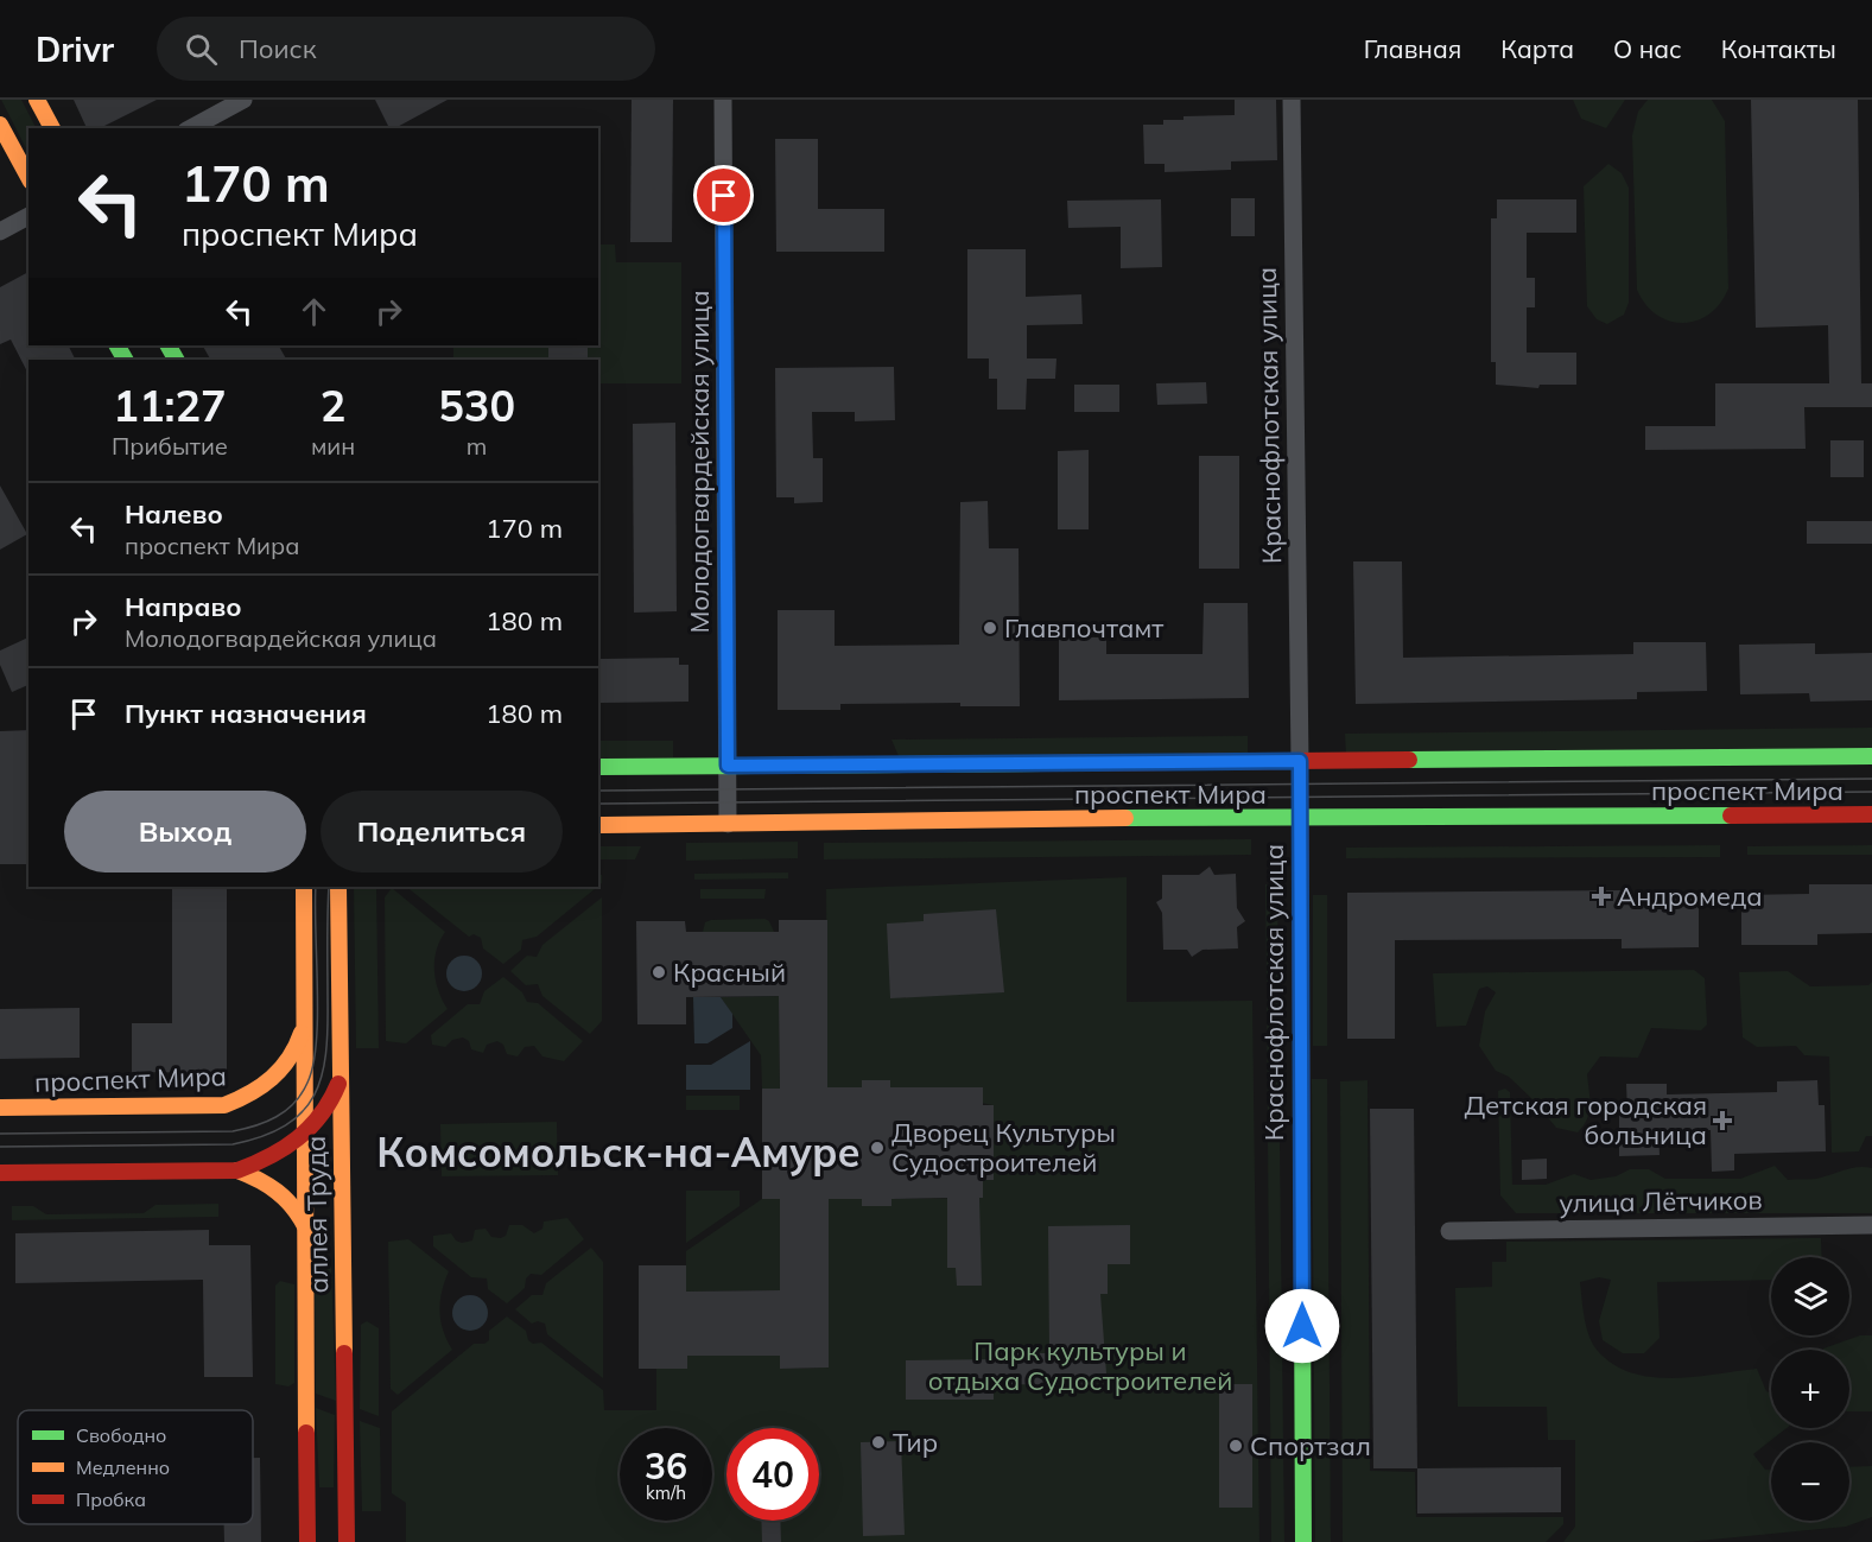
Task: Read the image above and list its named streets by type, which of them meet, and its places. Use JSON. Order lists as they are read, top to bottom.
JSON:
{
  "streets": {
    "main road": ["Краснофлотская улица", "проспект Мира", "аллея Труда"],
    "street": ["Молодогвардейская улица", "улица Лётчиков"]
  },
  "crossings": [
    ["Краснофлотская улица", "проспект Мира"],
    ["Молодогвардейская улица", "проспект Мира"],
    ["проспект Мира", "аллея Труда"]
  ],
  "districts": ["Комсомольск-на-Амуре"],
  "parks": ["Парк культуры и отдыха Судостроителей"],
  "places": {
    "other": [
      "Главпочтамт",
      "Красный",
      "Дворец Культуры Судостроителей",
      "Тир",
      "Спортзал"
    ],
    "health": ["Андромеда", "Детская городская больница"]
  },
  "legend": ["Свободно", "Медленно", "Пробка"],
  "page": {
    "header": "Drivr",
    "search": "Поиск",
    "nav": [
      "Главная",
      "Карта",
      "О нас",
      "Контакты"
    ],
    "turn": ["170 m", "проспект Мира"],
    "eta": [
      "11:27",
      "Прибытие",
      "2",
      "мин",
      "530",
      "m"
    ],
    "list": [
      {
        "name": "Налево",
        "note": "проспект Мира",
        "value": "170 m"
      },
      {
        "name": "Направо",
        "note": "Молодогвардейская улица",
        "value": "180 m"
      },
      {
        "name": "Пункт назначения",
        "value": "180 m"
      }
    ],
    "buttons": ["Выход", "Поделиться"],
    "map_buttons": ["+", "−"],
    "speed": "36 km/h",
    "limit": "40"
  }
}
